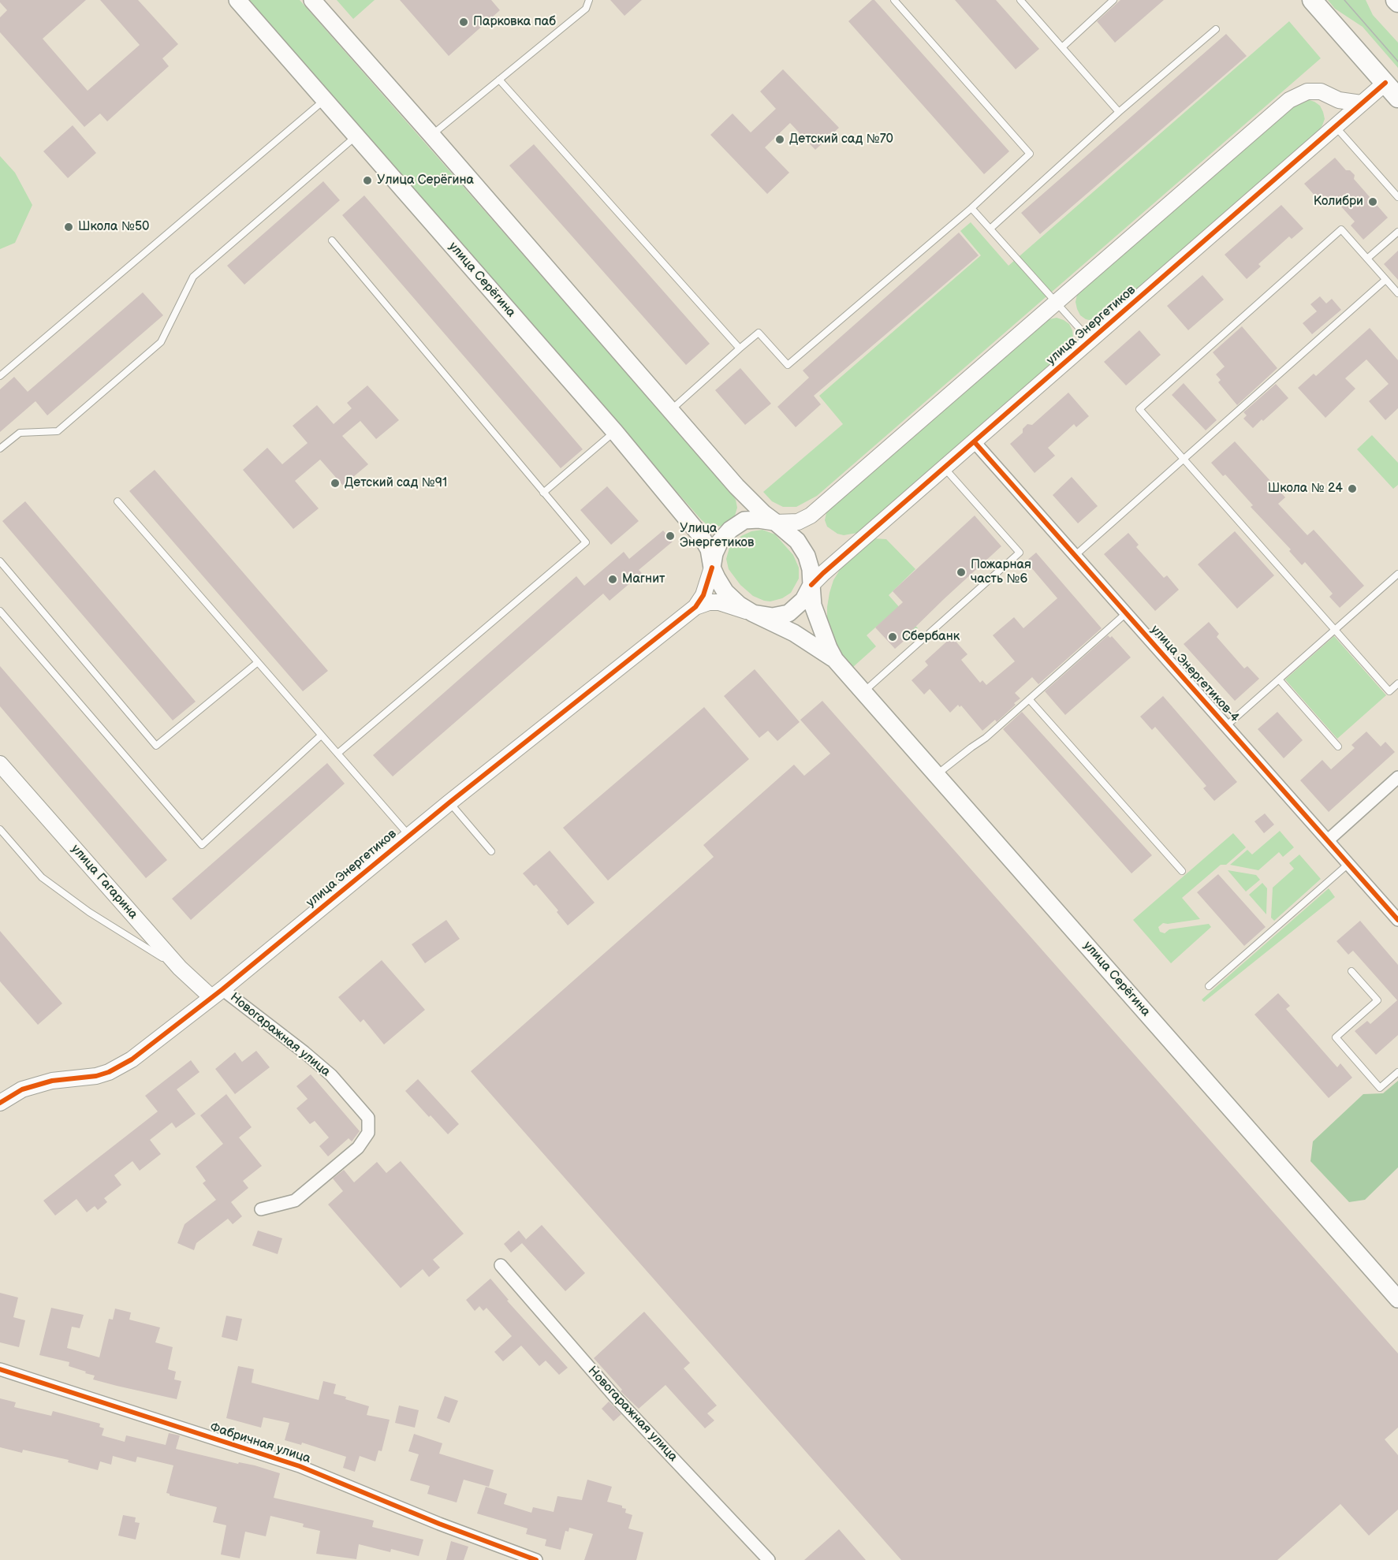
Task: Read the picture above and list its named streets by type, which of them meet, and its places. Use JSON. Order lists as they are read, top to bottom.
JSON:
{
  "streets": {
    "main road": ["улица Серёгина"],
    "street": [
      "улица Энергетиков",
      "улица Энергетиков-4",
      "улица Гагарина",
      "Новогаражная улица",
      "Фабричная улица"
    ]
  },
  "crossings": [
    ["улица Серёгина", "улица Энергетиков"],
    ["улица Энергетиков", "улица Энергетиков-4"],
    ["улица Энергетиков", "улица Гагарина"],
    ["улица Энергетиков", "Новогаражная улица"],
    ["улица Гагарина", "Новогаражная улица"]
  ],
  "places": [
    "Парковка паб",
    "Детский сад №70",
    "Улица Серёгина",
    "Колибри",
    "Школа №50",
    "Детский сад №91",
    "Школа № 24",
    "Улица Энергетиков",
    "Пожарная часть №6",
    "Магнит",
    "Сбербанк"
  ]
}
